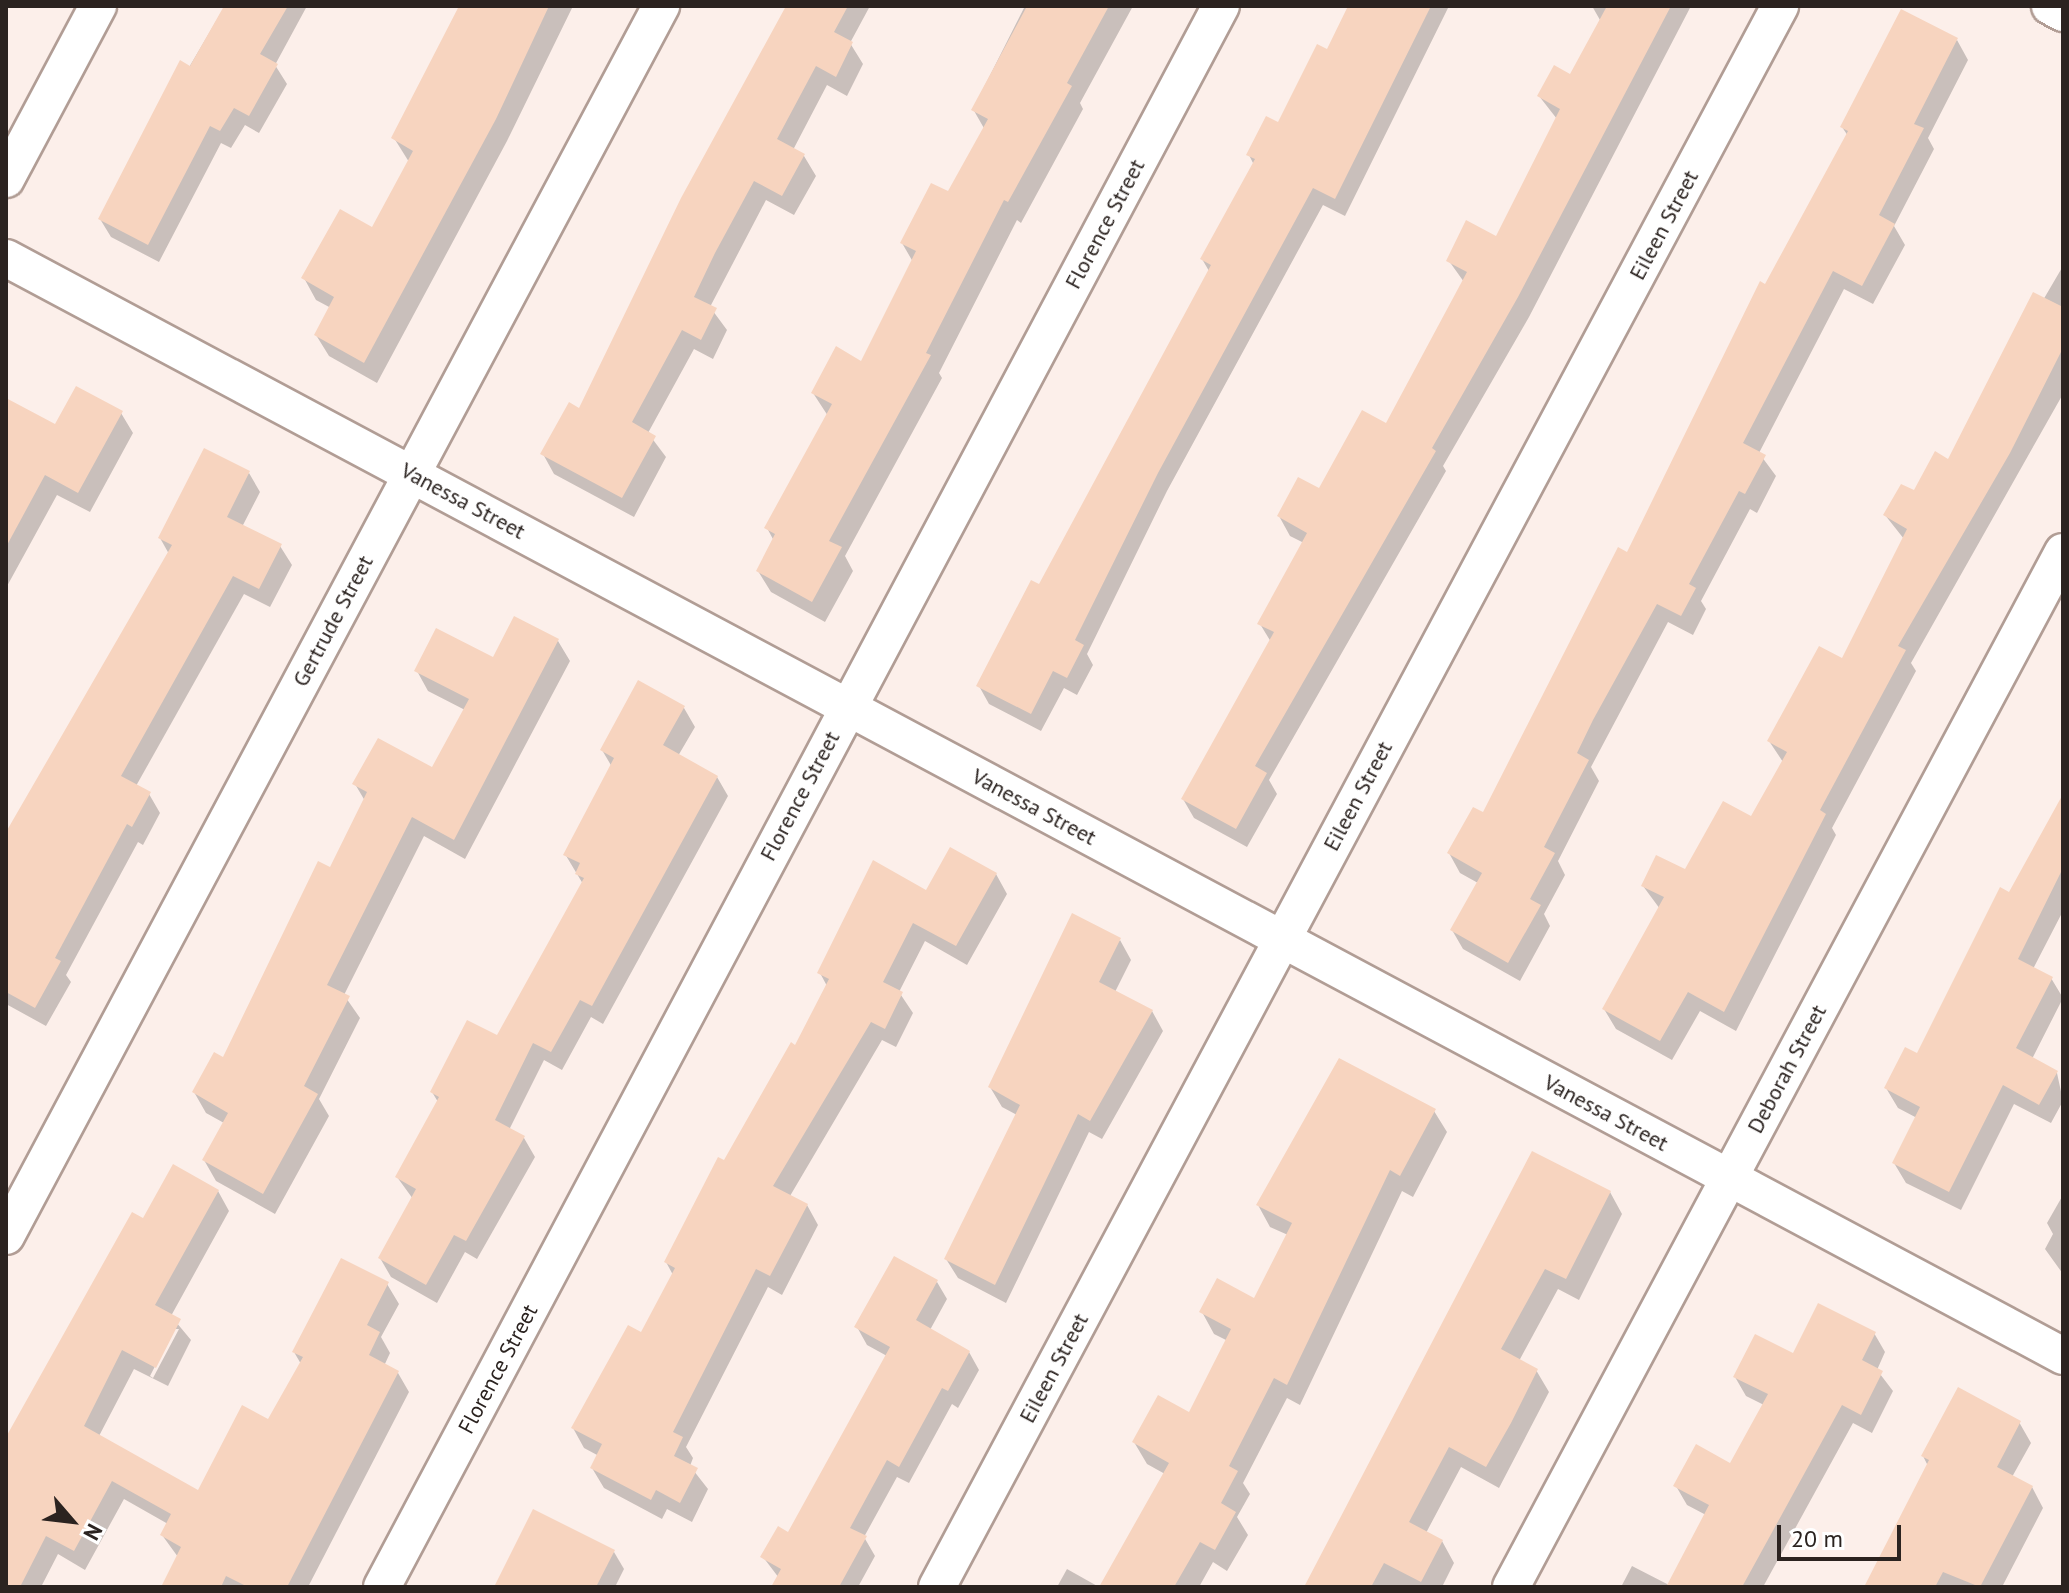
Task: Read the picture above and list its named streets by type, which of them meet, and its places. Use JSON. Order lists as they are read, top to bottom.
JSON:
{
  "streets": {
    "street": [
      "Florence Street",
      "Eileen Street",
      "Vanessa Street",
      "Gertrude Street",
      "Deborah Street"
    ]
  },
  "crossings": [
    ["Florence Street", "Vanessa Street"],
    ["Eileen Street", "Vanessa Street"],
    ["Vanessa Street", "Gertrude Street"],
    ["Vanessa Street", "Deborah Street"]
  ],
  "scale_bar": "20 m",
  "north": "bottom right"
}
